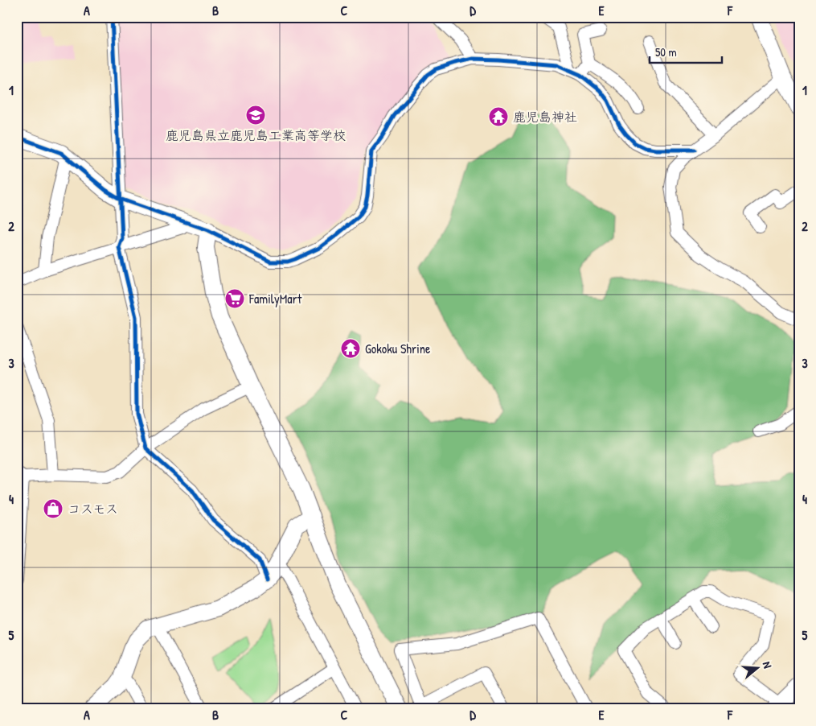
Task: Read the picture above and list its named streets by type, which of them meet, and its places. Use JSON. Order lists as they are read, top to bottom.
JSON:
{
  "places": {
    "school or university": ["鹿児島県立鹿児島工業高等学校"],
    "temple": ["鹿児島神社", "Gokoku Shrine"],
    "supermarket": ["FamilyMart"],
    "shop": ["コスモス"]
  },
  "scale_bar": "50 m",
  "north": "right",
  "grid": {
    "columns": [
      "A",
      "B",
      "C",
      "D",
      "E",
      "F"
    ],
    "rows": [
      "1",
      "2",
      "3",
      "4",
      "5"
    ]
  }
}
